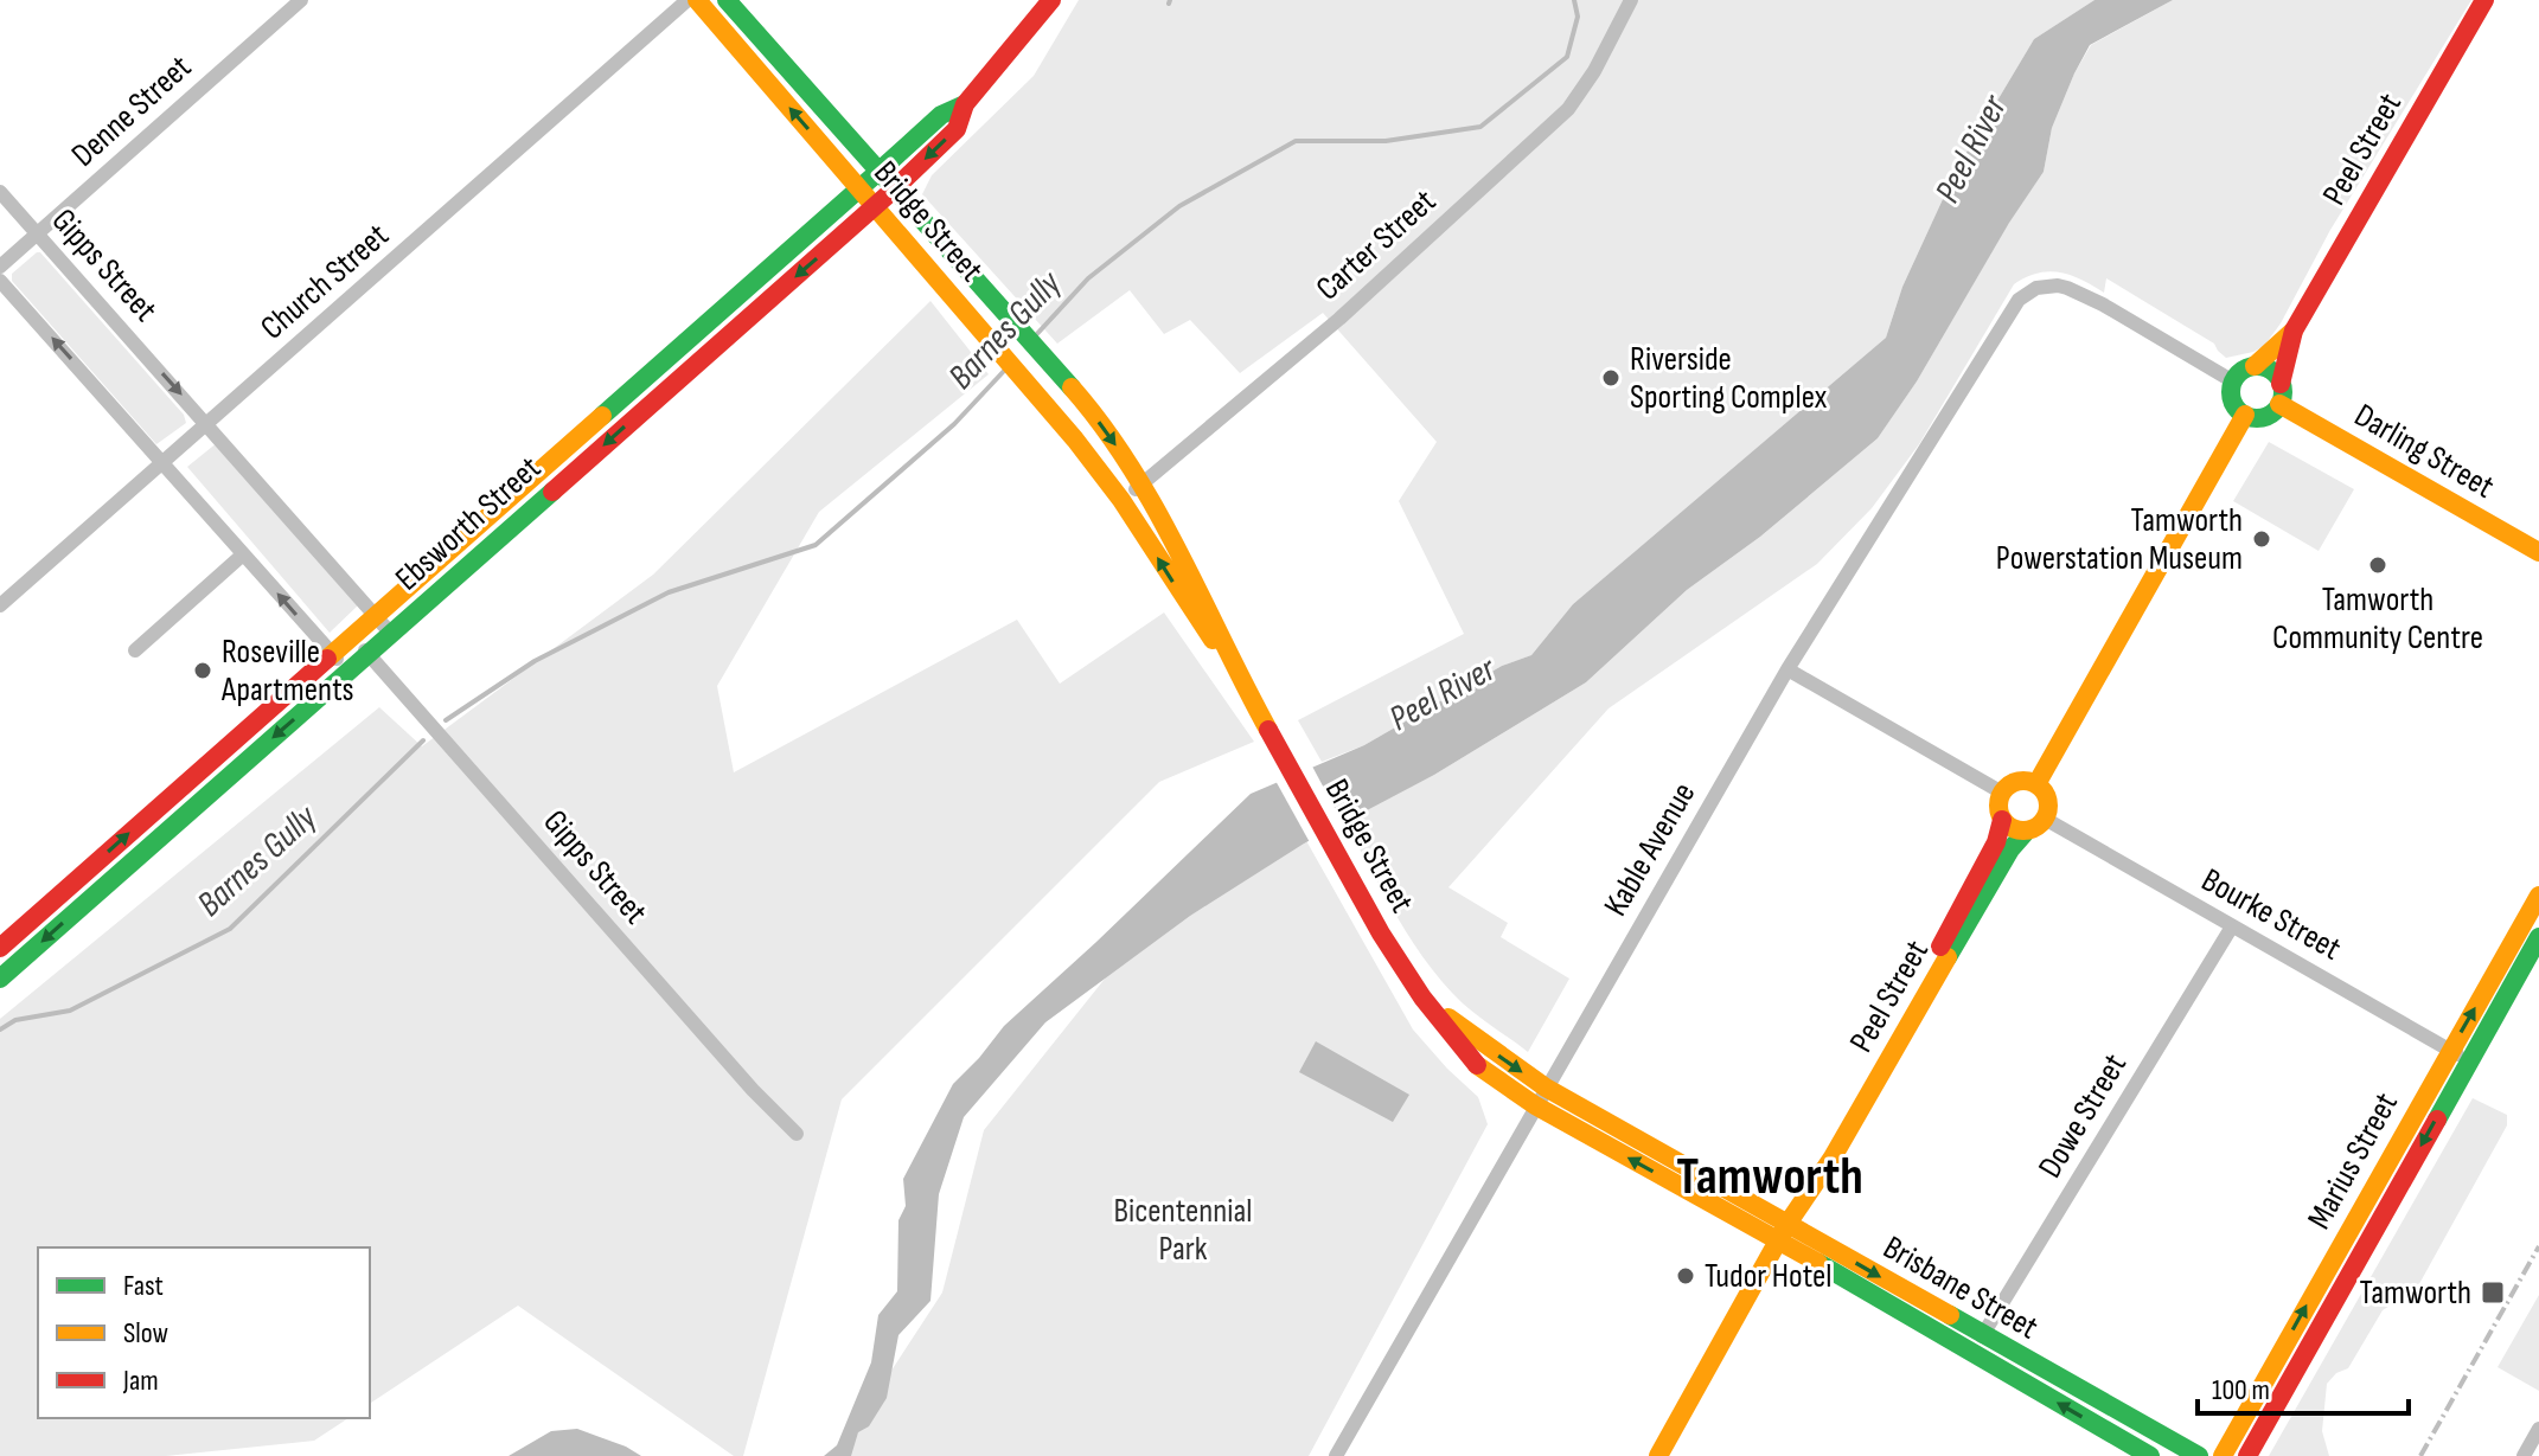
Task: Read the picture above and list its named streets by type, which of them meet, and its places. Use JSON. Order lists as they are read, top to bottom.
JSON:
{
  "streets": {
    "main road": [
      "Peel Street",
      "Bridge Street",
      "Darling Street",
      "Ebsworth Street",
      "Marius Street",
      "Brisbane Street"
    ],
    "street": [
      "Denne Street",
      "Carter Street",
      "Gipps Street",
      "Church Street",
      "Kable Avenue",
      "Bourke Street",
      "Dowe Street"
    ]
  },
  "crossings": [
    ["Denne Street", "Gipps Street"],
    ["Peel Street", "Darling Street"],
    ["Peel Street", "Kable Avenue"],
    ["Peel Street", "Bourke Street"],
    ["Peel Street", "Brisbane Street"],
    ["Bridge Street", "Carter Street"],
    ["Bridge Street", "Ebsworth Street"],
    ["Bridge Street", "Kable Avenue"],
    ["Bridge Street", "Brisbane Street"],
    ["Gipps Street", "Church Street"],
    ["Gipps Street", "Ebsworth Street"],
    ["Darling Street", "Kable Avenue"],
    ["Kable Avenue", "Brisbane Street"],
    ["Bourke Street", "Dowe Street"],
    ["Bourke Street", "Marius Street"],
    ["Dowe Street", "Brisbane Street"]
  ],
  "districts": ["Tamworth"],
  "water": ["Peel River", "Barnes Gully"],
  "parks": ["Bicentennial Park"],
  "places": {
    "other": [
      "Riverside Sporting Complex",
      "Tamworth Powerstation Museum",
      "Tamworth Community Centre",
      "Roseville Apartments",
      "Tudor Hotel"
    ],
    "transit": ["Tamworth"]
  },
  "legend": ["Fast", "Slow", "Jam"],
  "scale_bar": "100 m"
}
